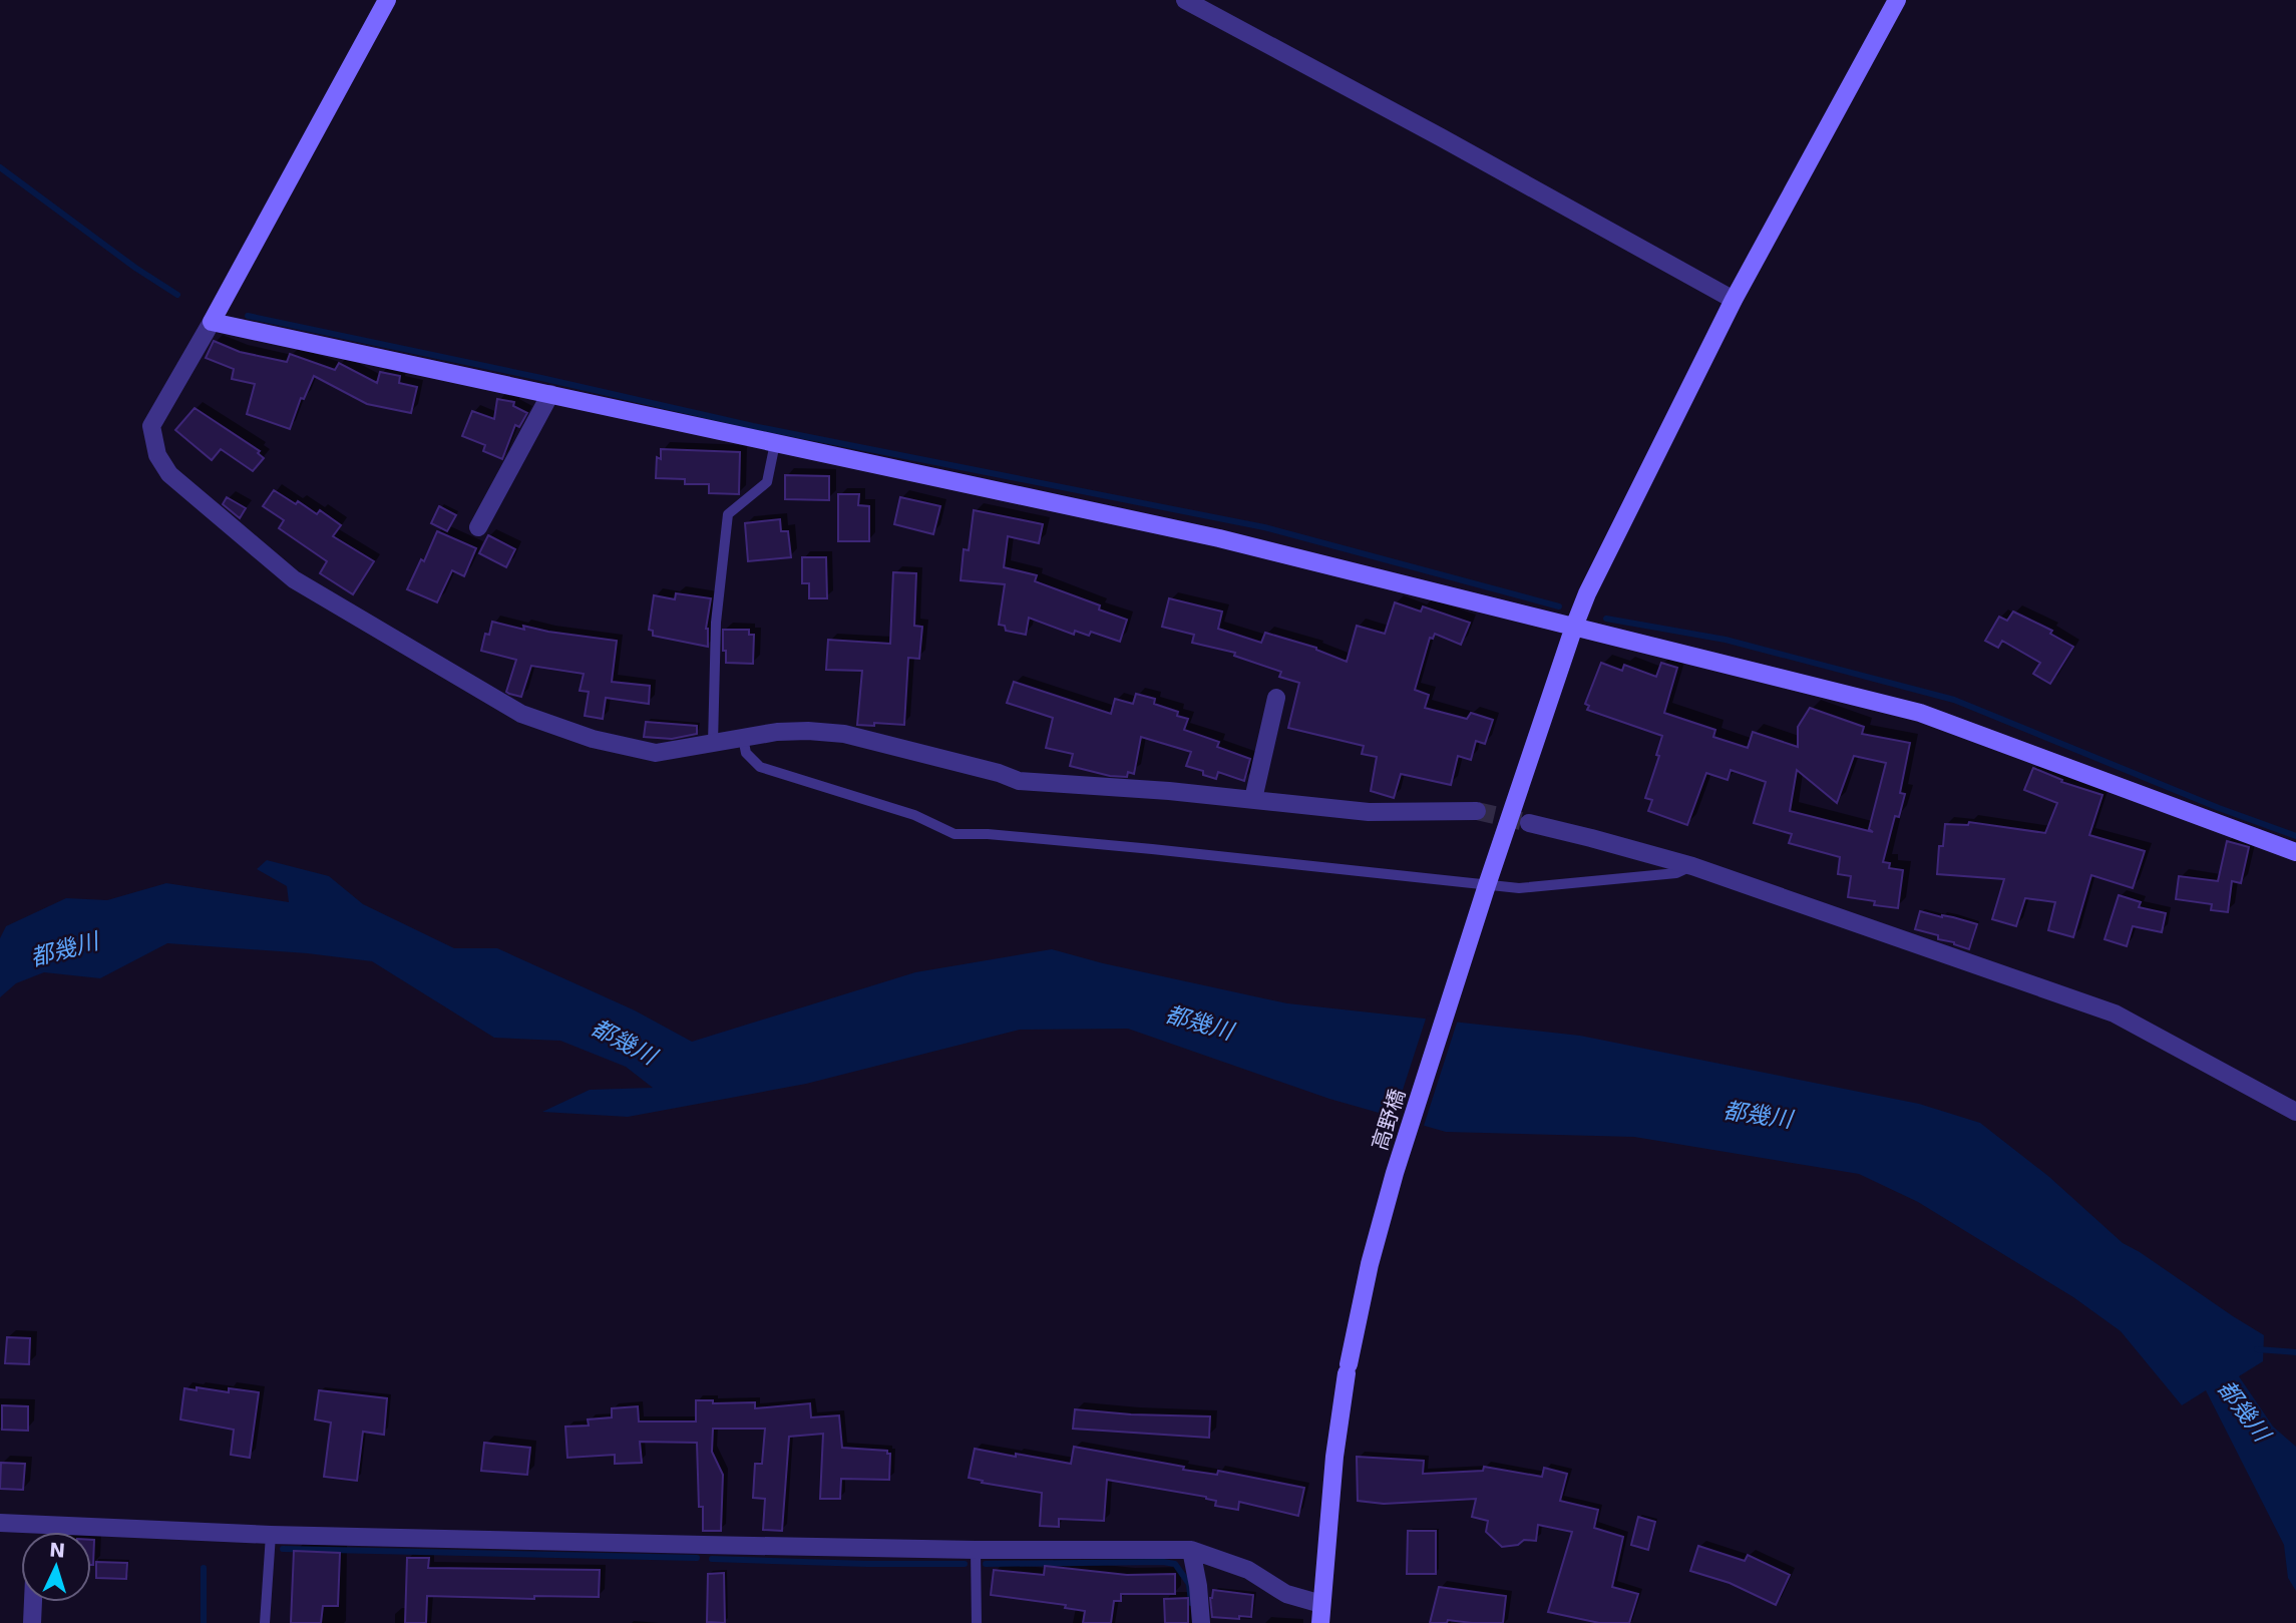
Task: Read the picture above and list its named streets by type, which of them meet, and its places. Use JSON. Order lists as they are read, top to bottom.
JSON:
{
  "streets": {
    "street": ["高野橋"]
  },
  "water": ["都幾川"],
  "north": "top"
}
